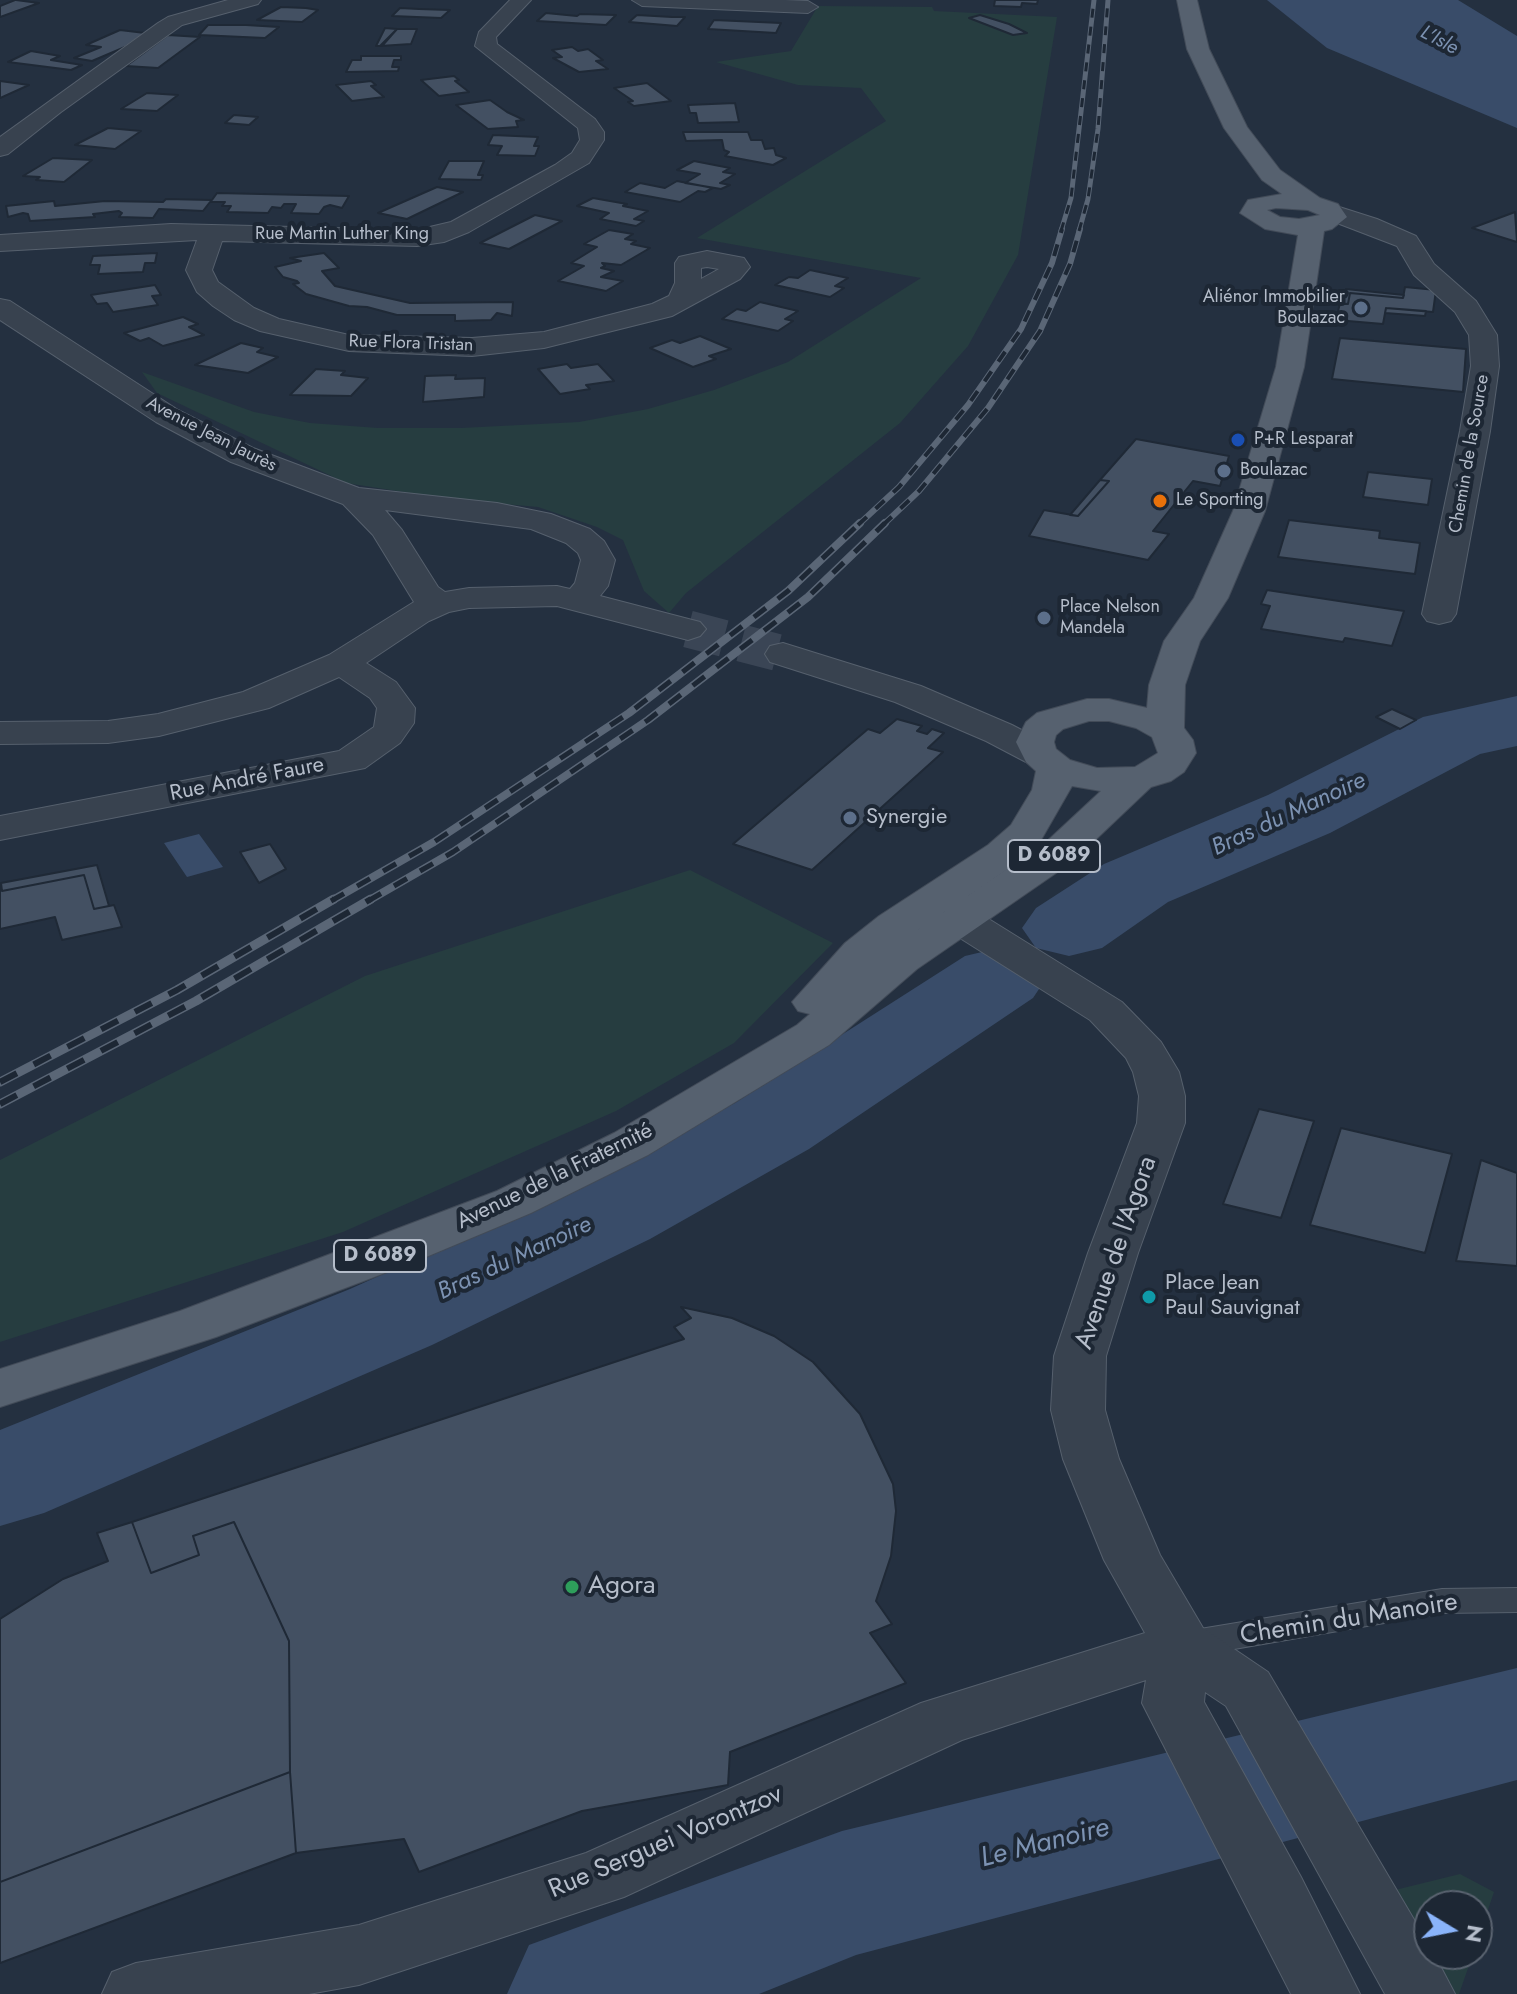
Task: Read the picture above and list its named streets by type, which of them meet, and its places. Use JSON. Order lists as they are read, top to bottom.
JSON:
{
  "streets": {
    "main road": ["D 6089", "Avenue de la Fraternité"],
    "street": [
      "Rue Martin Luther King",
      "Rue Flora Tristan",
      "Avenue Jean Jaurès",
      "Chemin de la Source",
      "Rue André Faure",
      "Avenue de l'Agora",
      "Rue Serguei Vorontzov"
    ],
    "lane": ["Chemin du Manoire"]
  },
  "crossings": [
    ["Rue Martin Luther King", "Rue Flora Tristan"],
    ["Avenue de la Fraternité", "Avenue de l'Agora"],
    ["Avenue de l'Agora", "Chemin du Manoire"],
    ["Avenue de l'Agora", "Rue Serguei Vorontzov"],
    ["Chemin du Manoire", "Rue Serguei Vorontzov"]
  ],
  "water": ["L'Isle", "Bras du Manoire", "Le Manoire"],
  "places": [
    "Aliénor Immobilier Boulazac",
    "P+R Lesparat",
    "Boulazac",
    "Le Sporting",
    "Place Nelson Mandela",
    "Synergie",
    "Place Jean Paul Sauvignat",
    "Agora"
  ],
  "north": "right"
}
